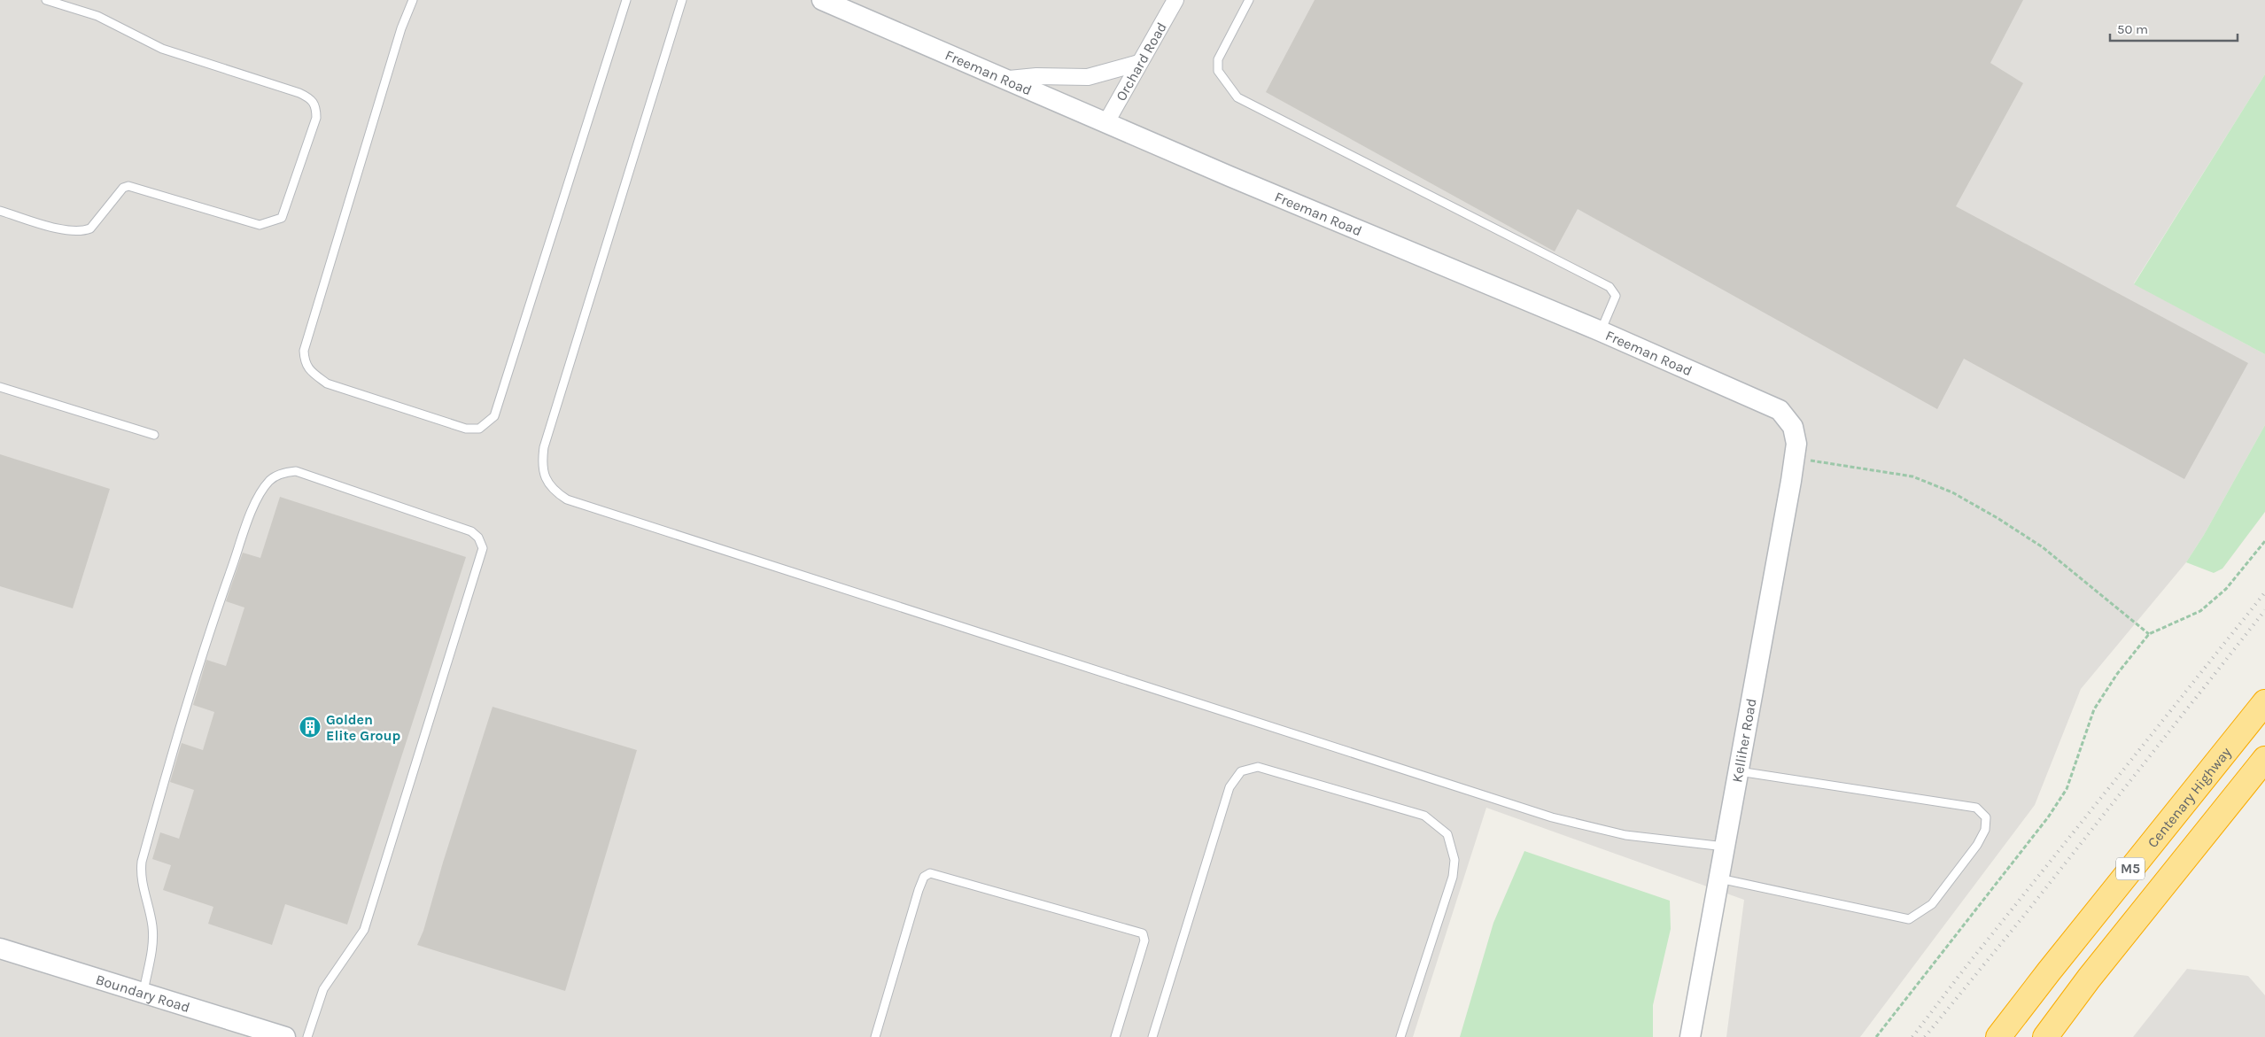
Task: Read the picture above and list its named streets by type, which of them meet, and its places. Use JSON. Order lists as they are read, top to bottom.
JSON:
{
  "streets": {
    "highway": ["Centenary Highway", "M5"],
    "street": [
      "Orchard Road",
      "Freeman Road",
      "Kelliher Road",
      "Boundary Road"
    ]
  },
  "crossings": [
    ["Orchard Road", "Freeman Road"],
    ["Freeman Road", "Kelliher Road"]
  ],
  "places": {
    "building": ["Golden Elite Group"]
  },
  "scale_bar": "50 m"
}
